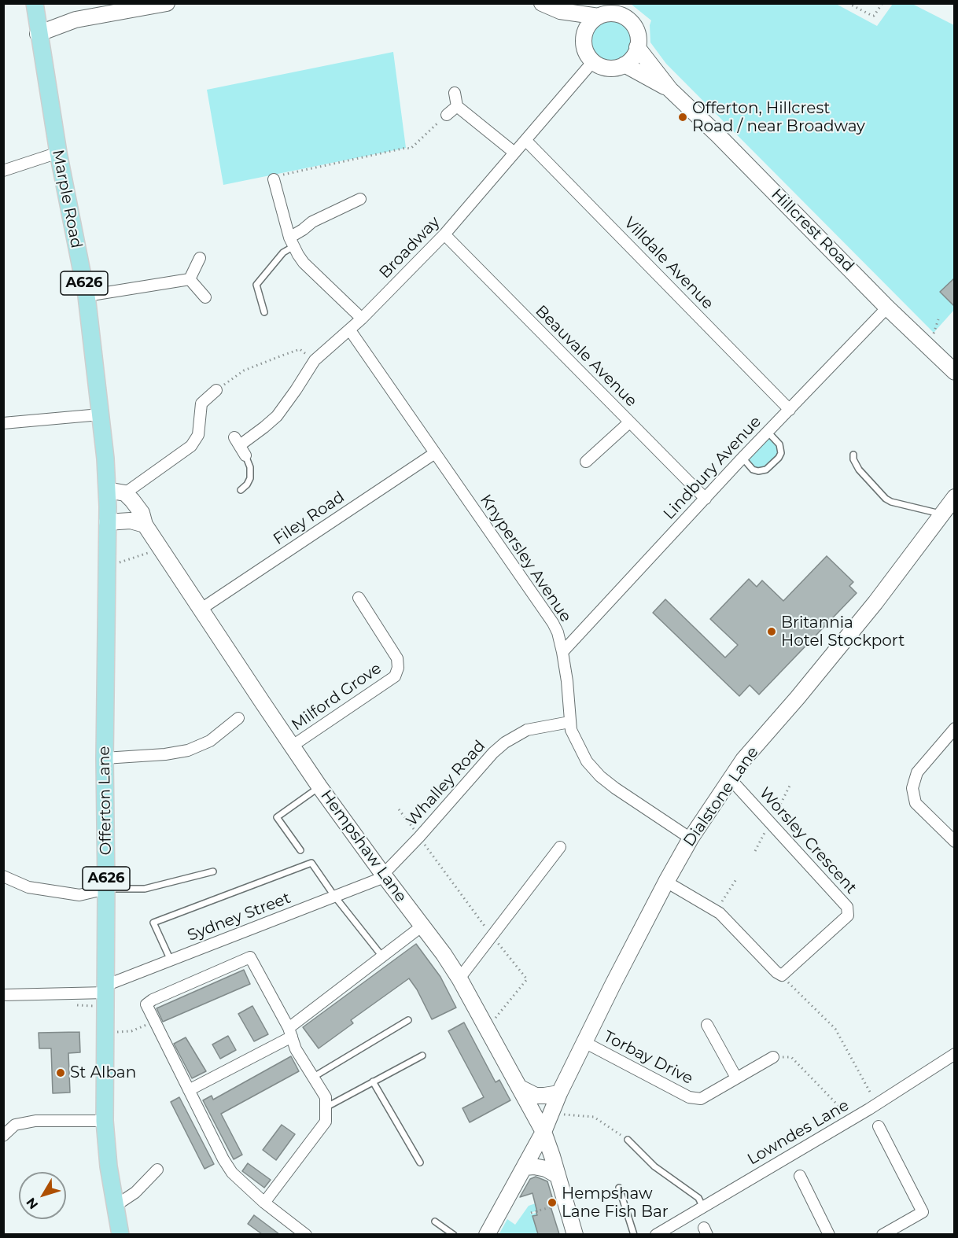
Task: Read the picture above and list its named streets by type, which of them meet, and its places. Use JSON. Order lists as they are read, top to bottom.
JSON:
{
  "streets": {
    "main road": ["Marple Road", "A626", "Offerton Lane"],
    "street": [
      "Hillcrest Road",
      "Broadway",
      "Villdale Avenue",
      "Beauvale Avenue",
      "Lindbury Avenue",
      "Filey Road",
      "Knypersley Avenue",
      "Milford Grove",
      "Whalley Road",
      "Dialstone Lane",
      "Worsley Crescent",
      "Hempshaw Lane",
      "Sydney Street",
      "Torbay Drive",
      "Lowndes Lane"
    ]
  },
  "crossings": [
    ["Marple Road", "Offerton Lane"],
    ["Hillcrest Road", "Broadway"],
    ["Hillcrest Road", "Lindbury Avenue"],
    ["Broadway", "Villdale Avenue"],
    ["Broadway", "Beauvale Avenue"],
    ["Broadway", "Knypersley Avenue"],
    ["Villdale Avenue", "Lindbury Avenue"],
    ["Beauvale Avenue", "Lindbury Avenue"],
    ["Lindbury Avenue", "Knypersley Avenue"],
    ["Filey Road", "Knypersley Avenue"],
    ["Filey Road", "Hempshaw Lane"],
    ["Knypersley Avenue", "Whalley Road"],
    ["Knypersley Avenue", "Dialstone Lane"],
    ["Milford Grove", "Hempshaw Lane"],
    ["Whalley Road", "Hempshaw Lane"],
    ["Whalley Road", "Sydney Street"],
    ["Dialstone Lane", "Worsley Crescent"],
    ["Dialstone Lane", "Hempshaw Lane"],
    ["Dialstone Lane", "Torbay Drive"],
    ["Offerton Lane", "Sydney Street"],
    ["Hempshaw Lane", "Sydney Street"]
  ],
  "places": [
    "Offerton, Hillcrest Road / near Broadway",
    "Britannia Hotel Stockport",
    "St Alban",
    "Hempshaw Lane Fish Bar"
  ],
  "north": "bottom left"
}
